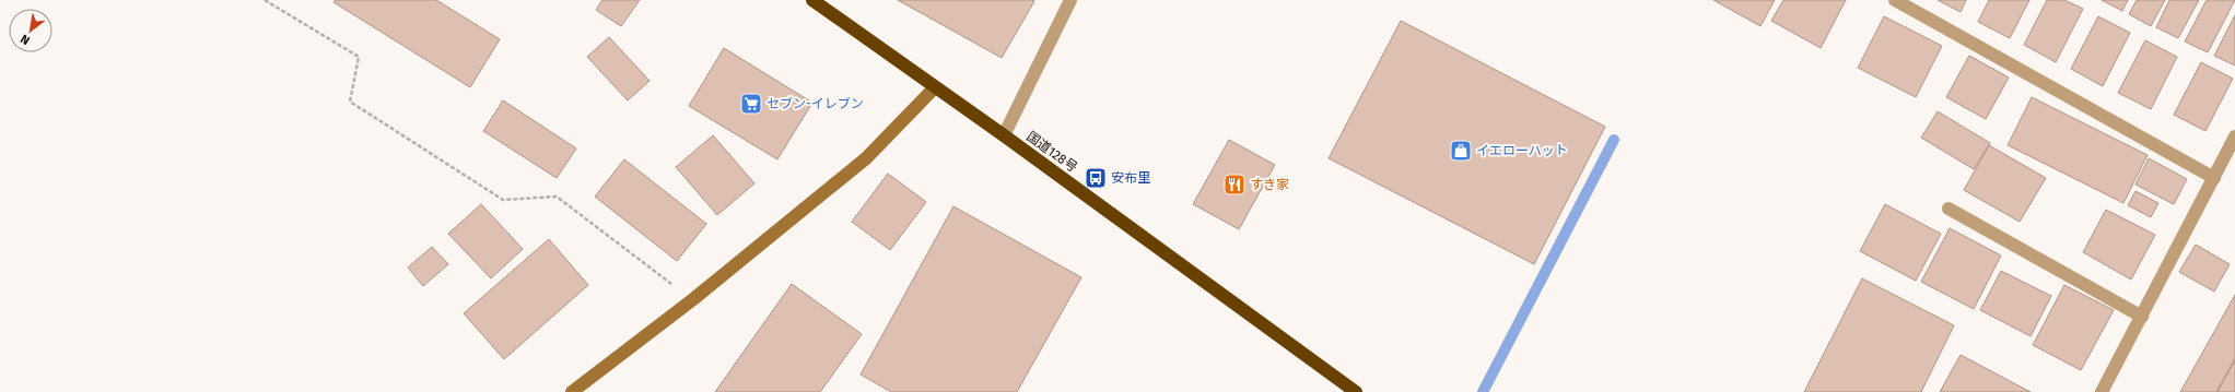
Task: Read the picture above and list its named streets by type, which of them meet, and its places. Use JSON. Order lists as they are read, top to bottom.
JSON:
{
  "streets": {
    "highway": ["国道128号"]
  },
  "places": {
    "supermarket": ["セブン-イレブン"],
    "shop": ["イエローハット"],
    "bus stop": ["安布里"],
    "restaurant": ["すき家"]
  },
  "north": "bottom left"
}
